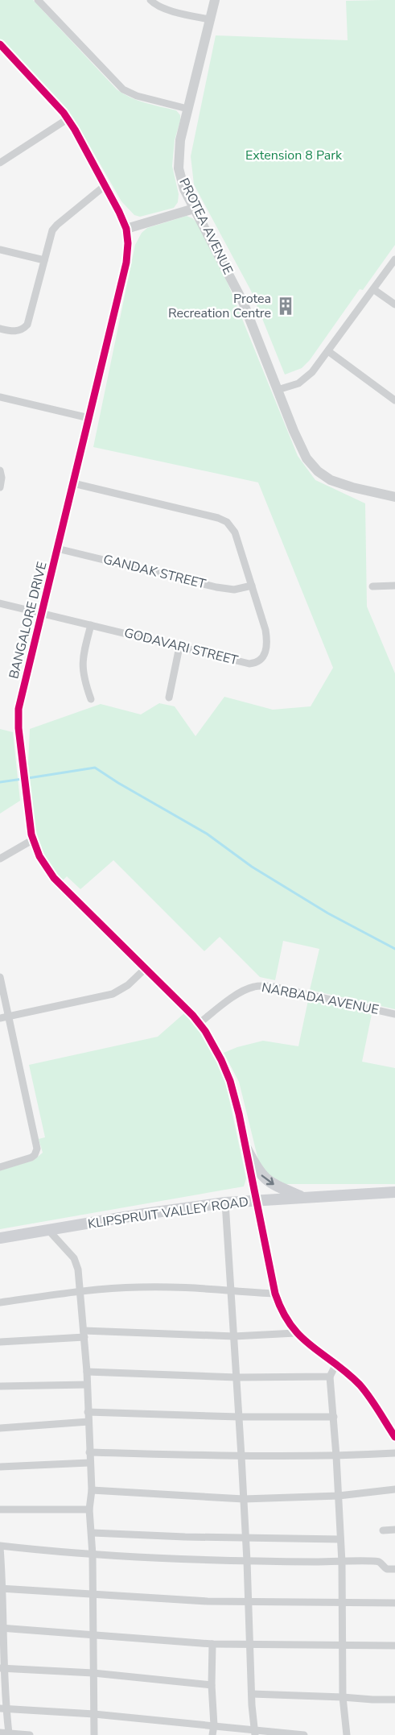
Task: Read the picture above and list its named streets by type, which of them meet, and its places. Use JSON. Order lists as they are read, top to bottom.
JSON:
{
  "streets": {
    "main road": ["KLIPSPRUIT VALLEY ROAD"],
    "street": [
      "PROTEA AVENUE",
      "GANDAK STREET",
      "BANGALORE DRIVE",
      "GODAVARI STREET",
      "NARBADA AVENUE"
    ]
  },
  "crossings": [
    ["GANDAK STREET", "BANGALORE DRIVE"],
    ["GANDAK STREET", "GODAVARI STREET"],
    ["BANGALORE DRIVE", "GODAVARI STREET"],
    ["BANGALORE DRIVE", "NARBADA AVENUE"],
    ["BANGALORE DRIVE", "KLIPSPRUIT VALLEY ROAD"]
  ],
  "parks": ["Extension 8 Park"],
  "places": {
    "building": ["Protea Recreation Centre"]
  }
}
